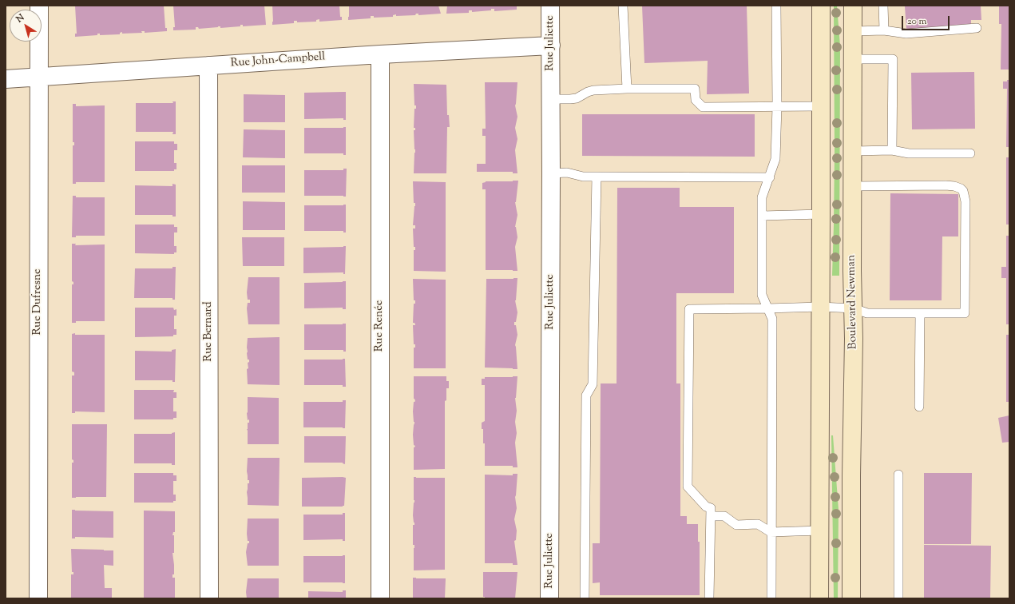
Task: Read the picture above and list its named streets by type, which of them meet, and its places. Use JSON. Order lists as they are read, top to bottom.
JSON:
{
  "streets": {
    "main road": ["Boulevard Newman"],
    "street": [
      "Rue Juliette",
      "Rue John-Campbell",
      "Rue Dufresne",
      "Rue Renée",
      "Rue Bernard"
    ]
  },
  "crossings": [
    ["Rue Juliette", "Rue John-Campbell"],
    ["Rue John-Campbell", "Rue Dufresne"],
    ["Rue John-Campbell", "Rue Renée"],
    ["Rue John-Campbell", "Rue Bernard"]
  ],
  "scale_bar": "20 m",
  "north": "top left"
}
